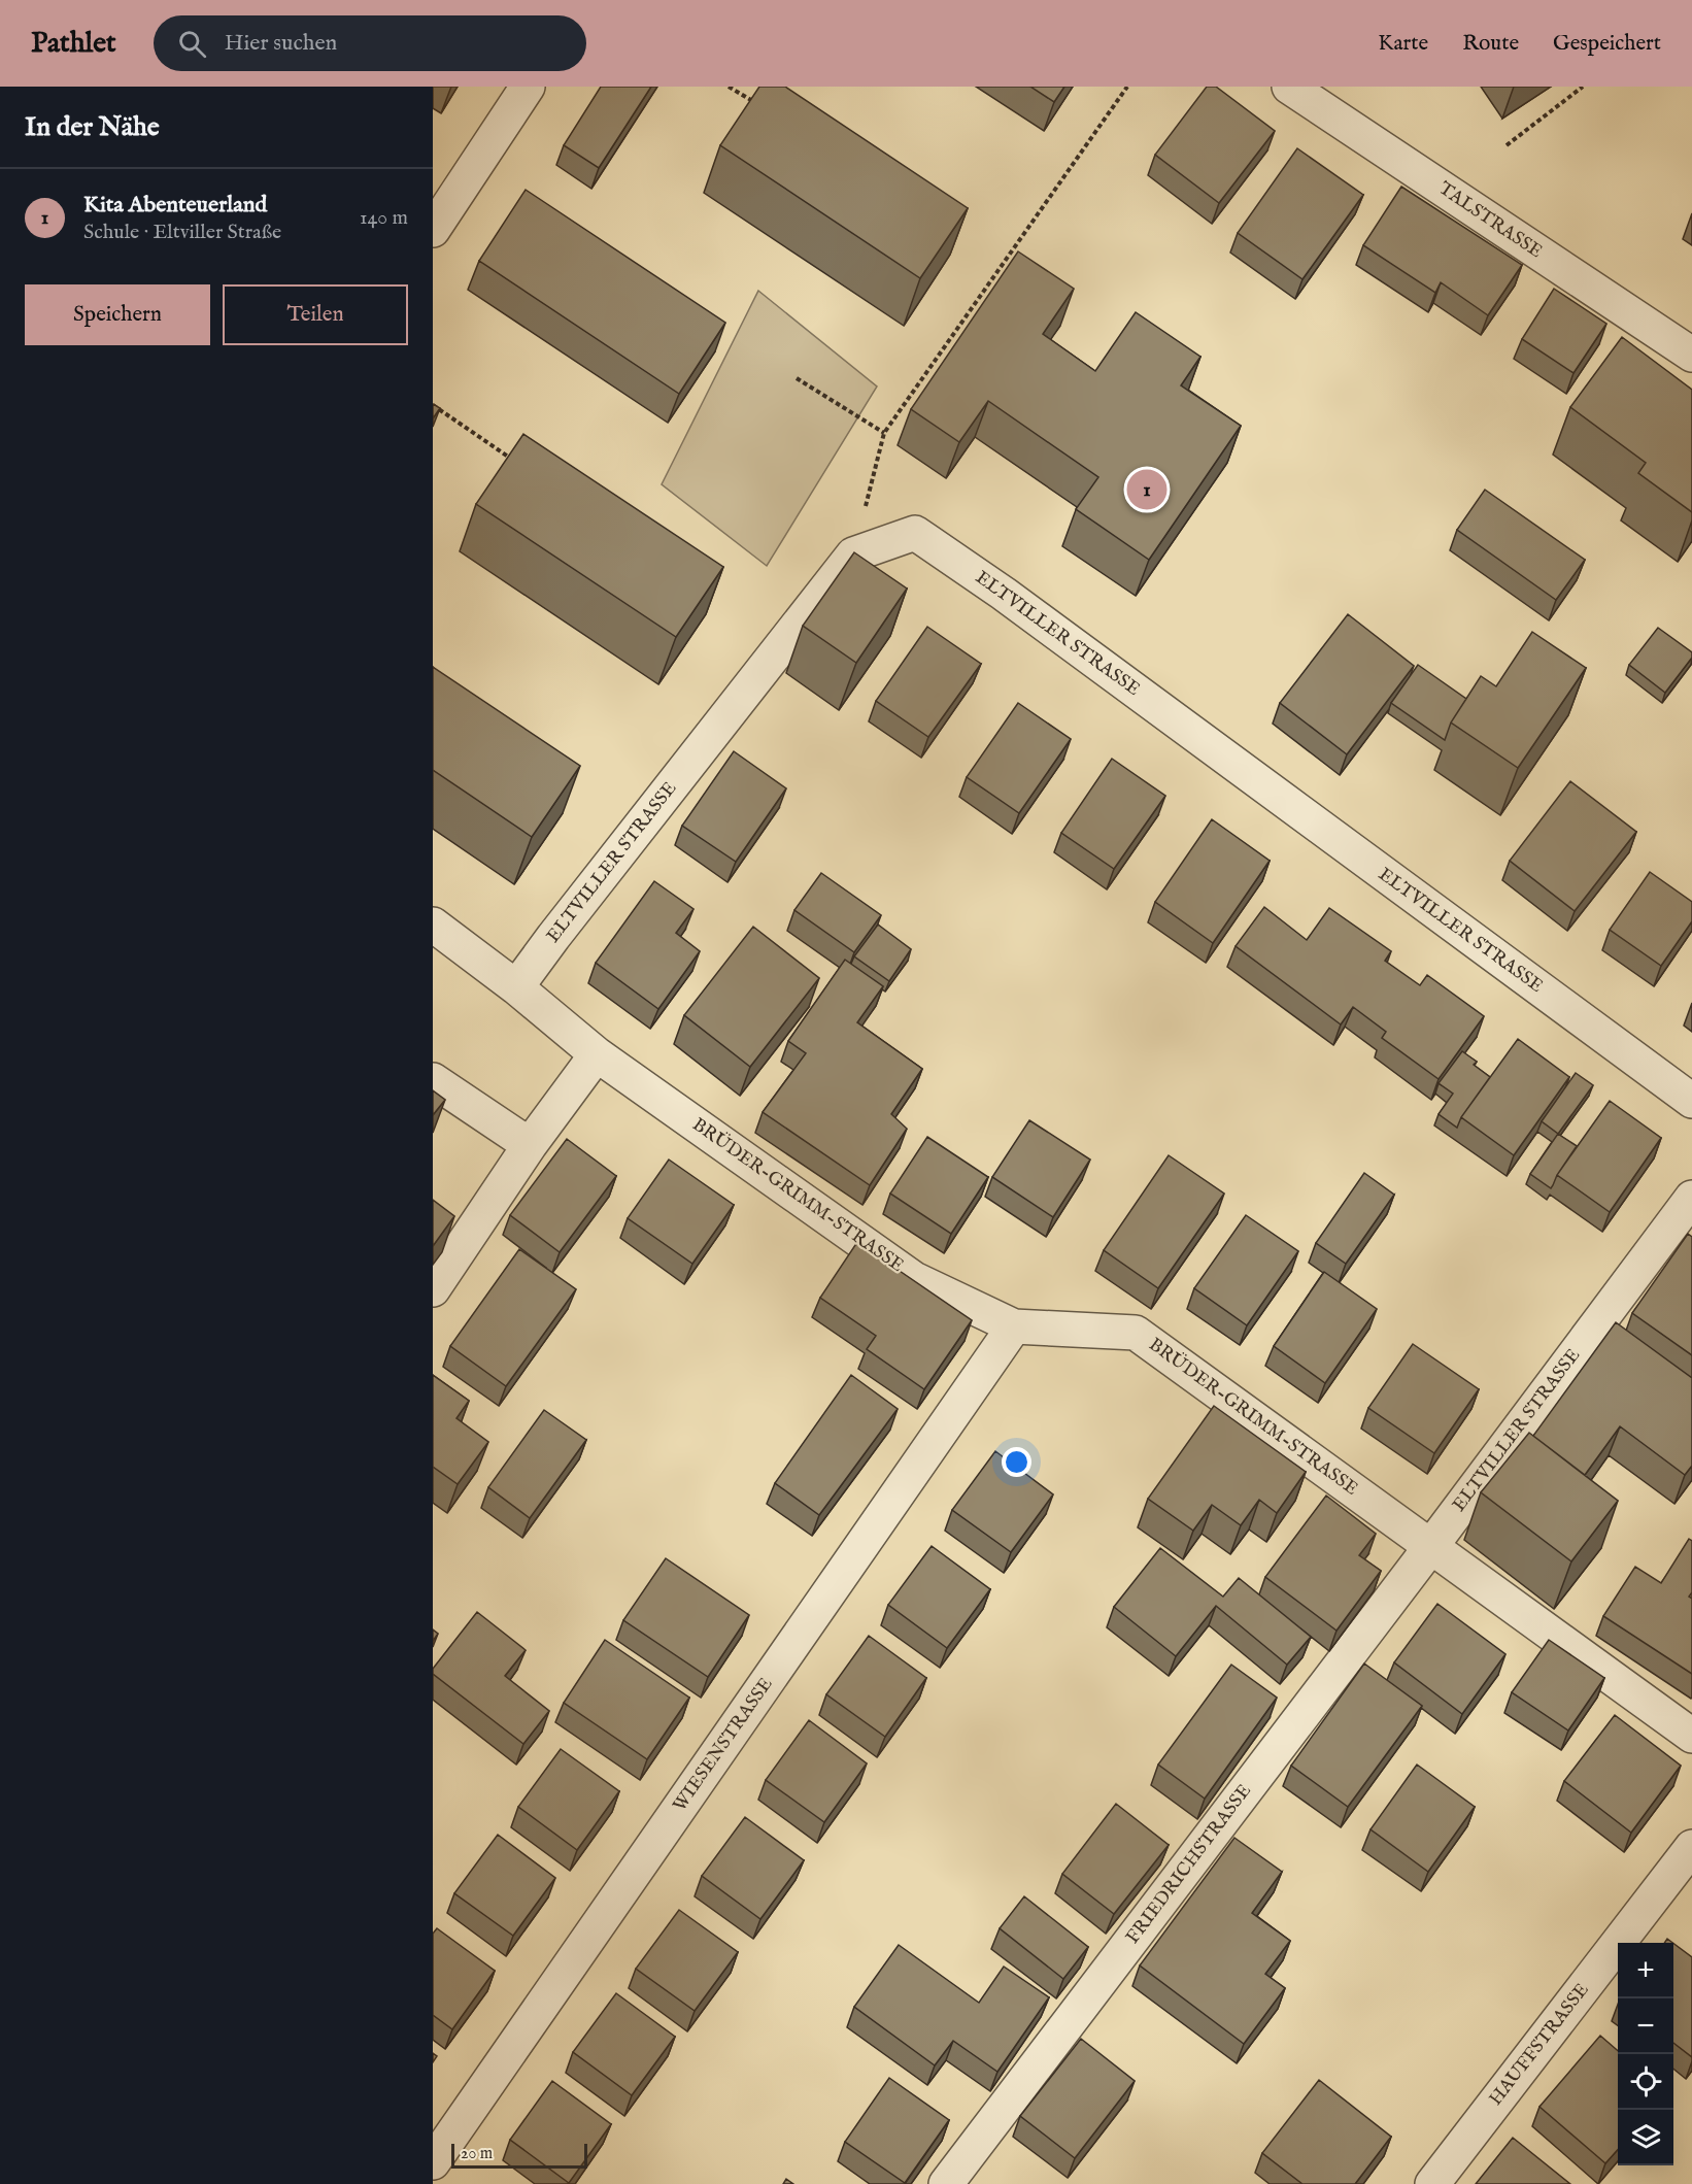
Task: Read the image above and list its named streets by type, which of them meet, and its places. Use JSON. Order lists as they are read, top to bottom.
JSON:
{
  "streets": {
    "street": [
      "TALSTRASSE",
      "ELTVILLER STRASSE",
      "BRÜDER-GRIMM-STRASSE",
      "WIESENSTRASSE",
      "FRIEDRICHSTRASSE",
      "HAUFFSTRASSE"
    ]
  },
  "crossings": [
    ["ELTVILLER STRASSE", "BRÜDER-GRIMM-STRASSE"],
    ["ELTVILLER STRASSE", "FRIEDRICHSTRASSE"],
    ["BRÜDER-GRIMM-STRASSE", "WIESENSTRASSE"],
    ["BRÜDER-GRIMM-STRASSE", "FRIEDRICHSTRASSE"]
  ],
  "scale_bar": "20 m",
  "page": {
    "header": "Pathlet",
    "search": "Hier suchen",
    "nav": ["Karte", "Route", "Gespeichert"],
    "heading": "In der Nähe",
    "list": [
      {
        "mark": "1",
        "name": "Kita Abenteuerland",
        "note": "Schule · Eltviller Straße",
        "value": "140 m"
      }
    ],
    "buttons": ["Speichern", "Teilen"],
    "pins": "1",
    "map_buttons": ["+", "−"],
    "scale": "20 m"
  }
}
